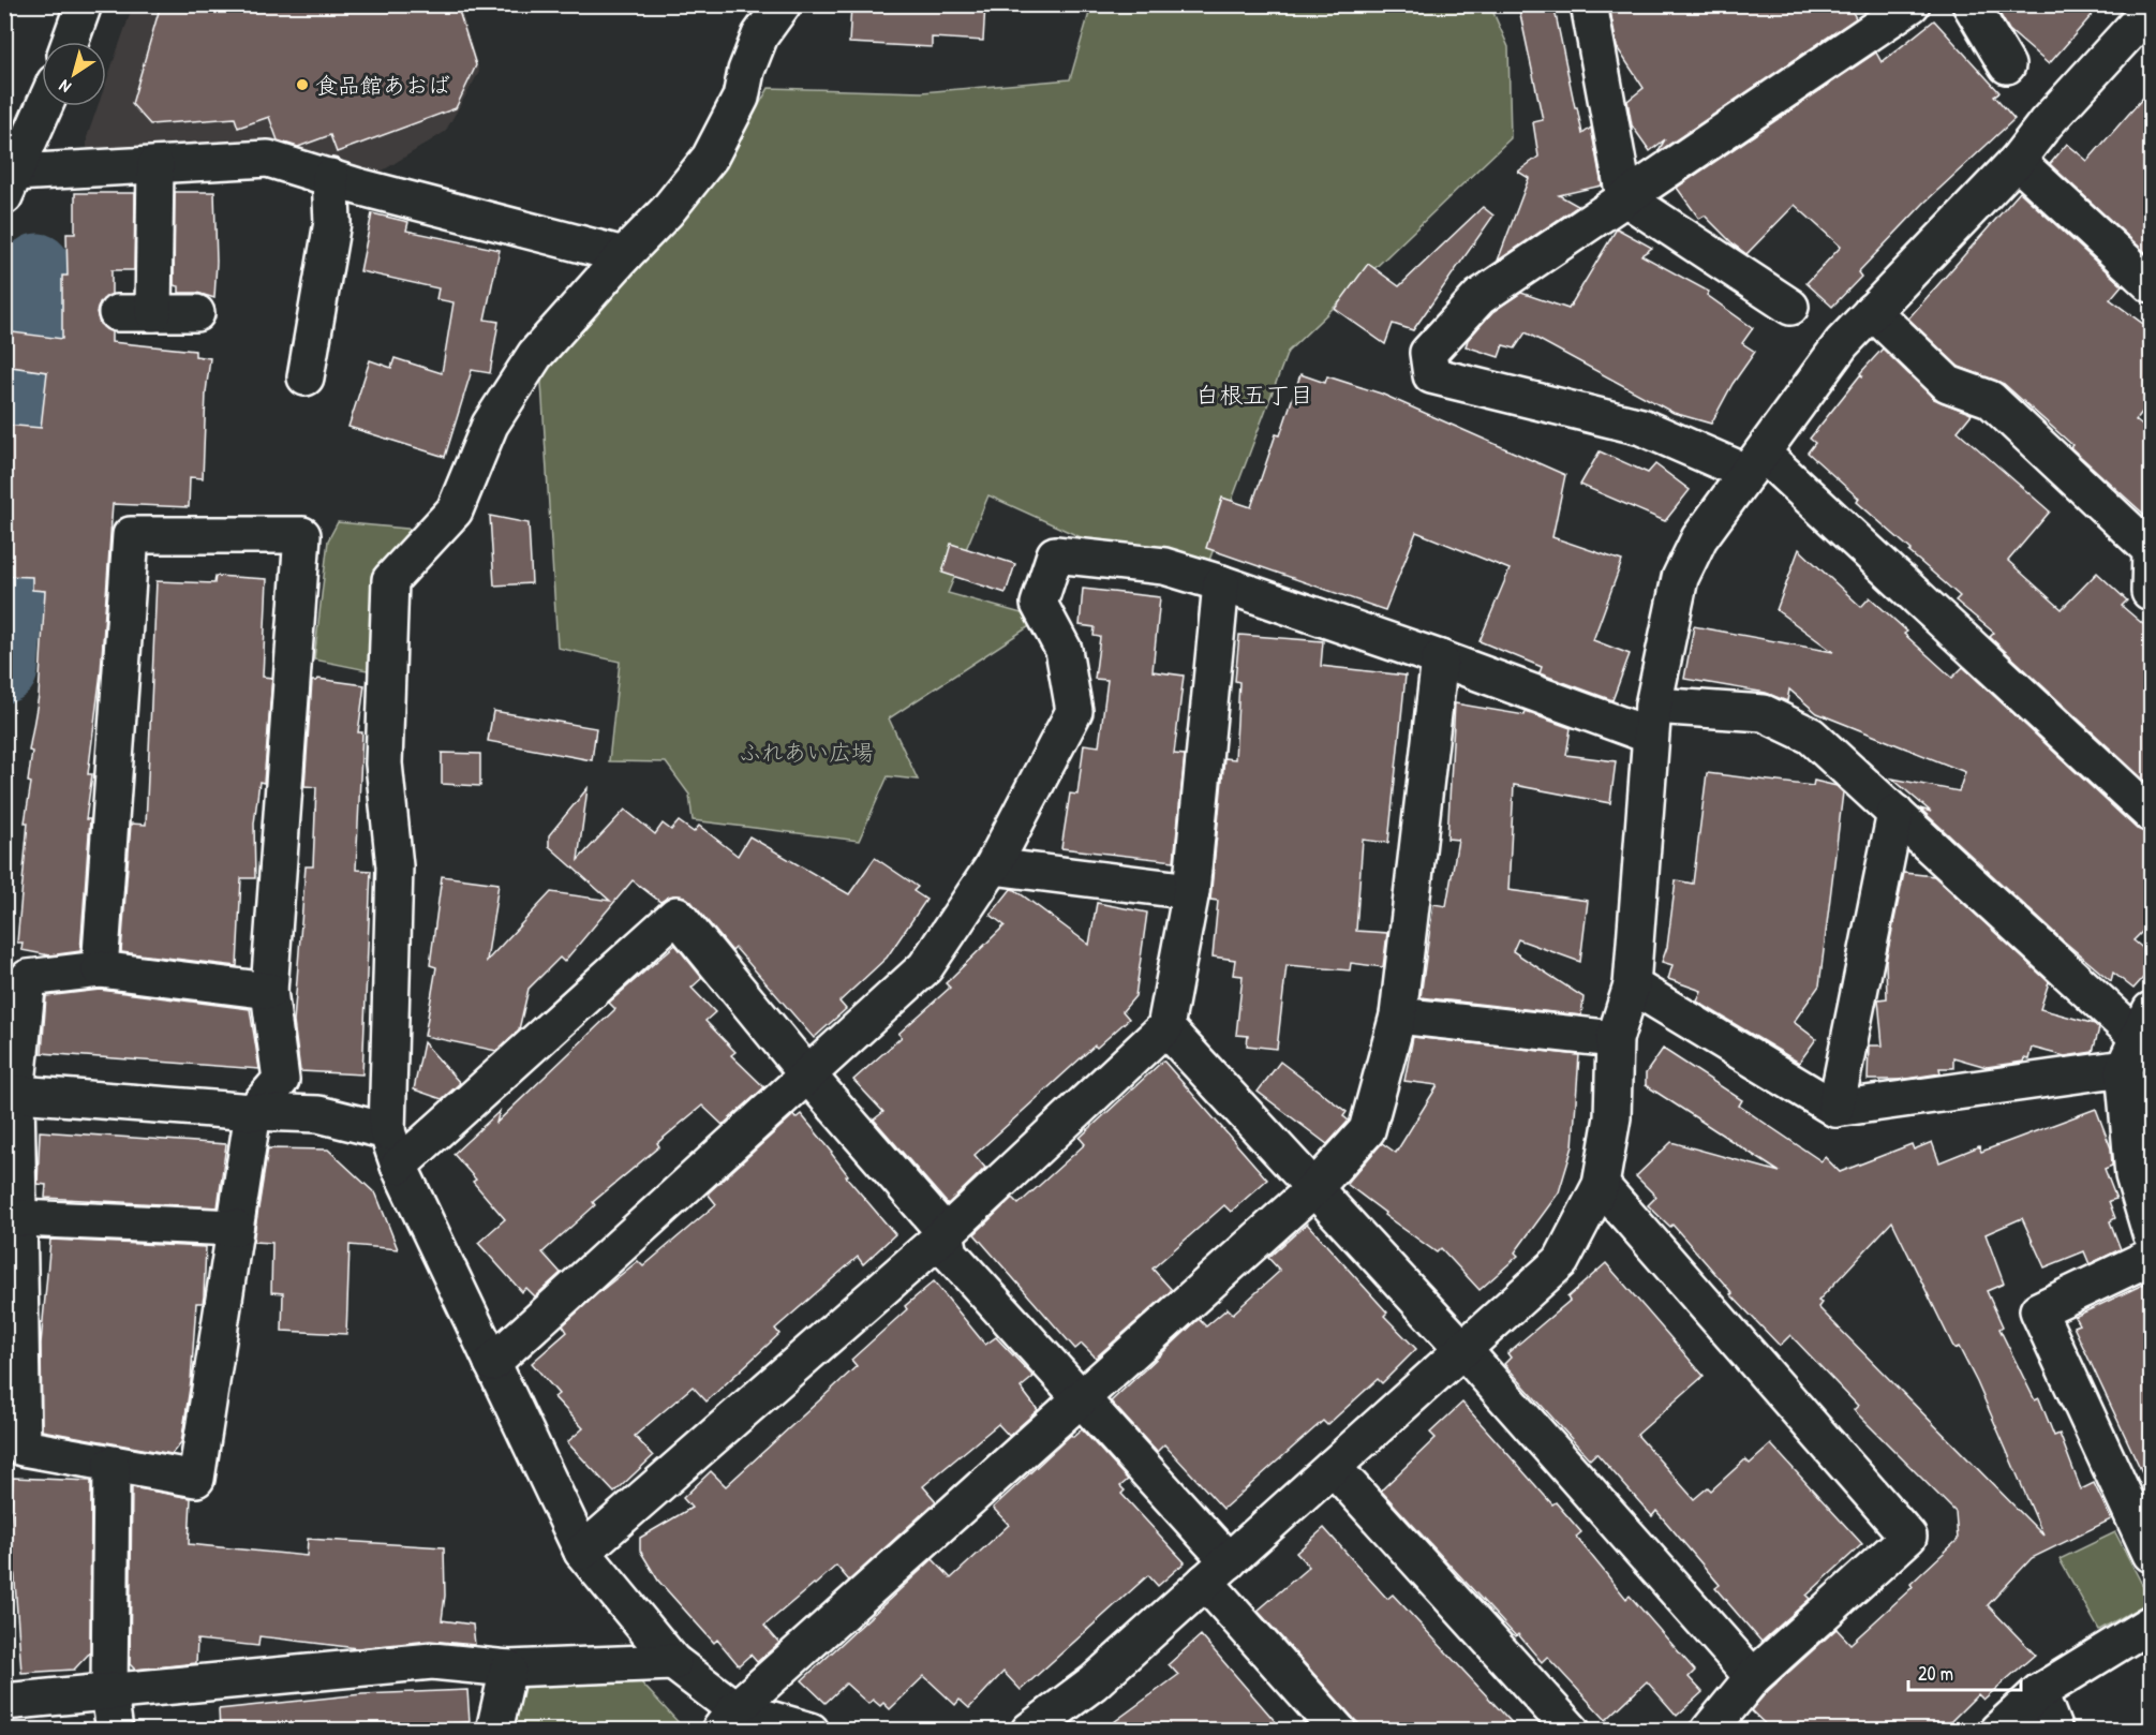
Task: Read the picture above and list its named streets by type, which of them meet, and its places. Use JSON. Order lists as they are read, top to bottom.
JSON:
{
  "districts": ["白根五丁目"],
  "parks": ["ふれあい広場"],
  "places": ["食品館あおば"],
  "scale_bar": "20 m",
  "north": "bottom left"
}
